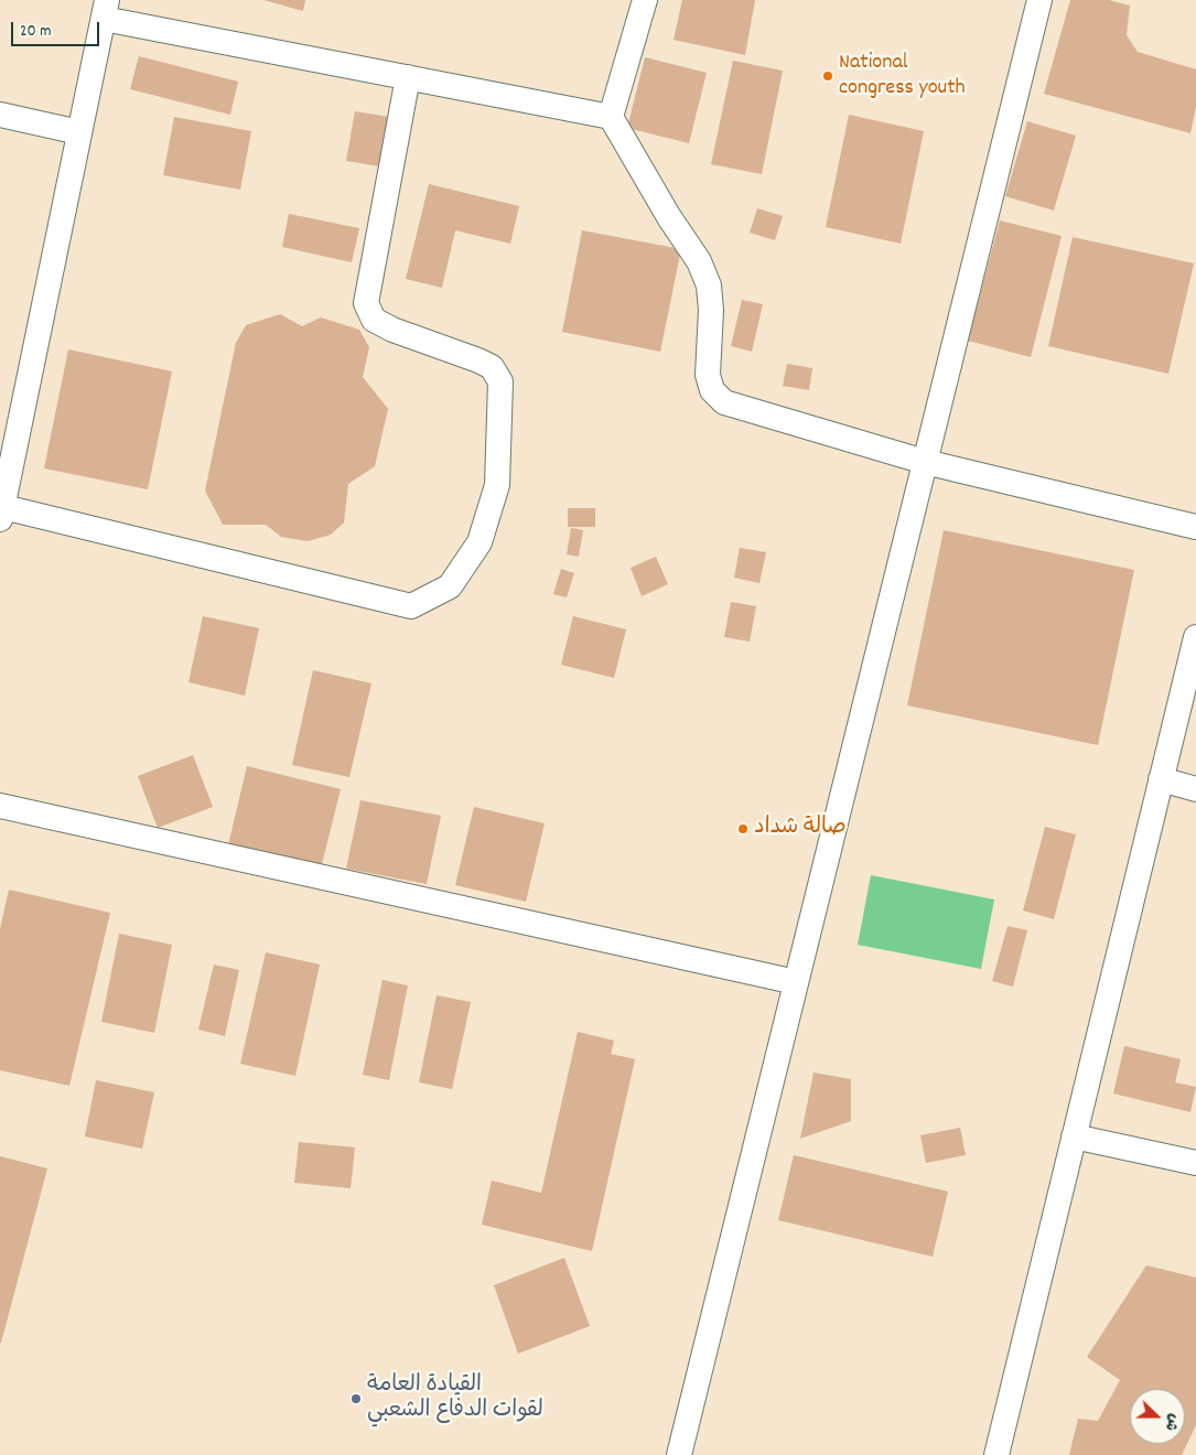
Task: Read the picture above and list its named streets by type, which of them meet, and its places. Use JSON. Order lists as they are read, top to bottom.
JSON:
{
  "places": ["National congress youth", "صالة شداد", "القيادة العامة لقوات الدفاع الشعبي"],
  "scale_bar": "20 m",
  "north": "right"
}
